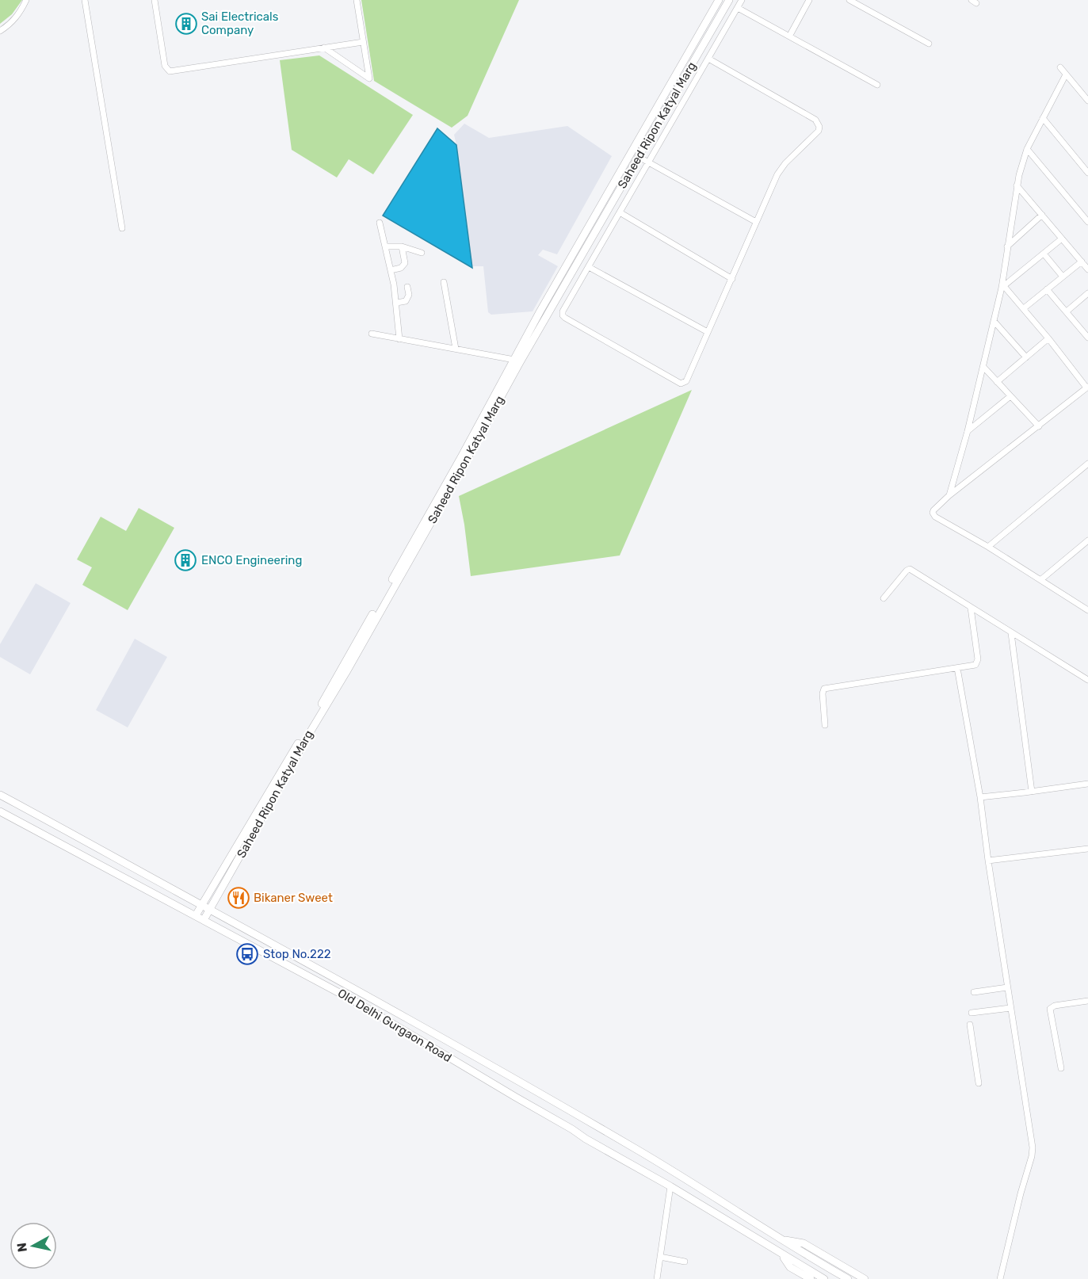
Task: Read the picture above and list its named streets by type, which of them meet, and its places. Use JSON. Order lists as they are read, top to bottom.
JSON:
{
  "streets": {
    "street": ["Saheed Ripon Katyal Marg", "Old Delhi Gurgaon Road"]
  },
  "crossings": [
    ["Saheed Ripon Katyal Marg", "Old Delhi Gurgaon Road"]
  ],
  "places": {
    "building": ["Sai Electricals Company", "ENCO Engineering"],
    "restaurant": ["Bikaner Sweet"],
    "bus stop": ["Stop No.222"]
  },
  "north": "left"
}
